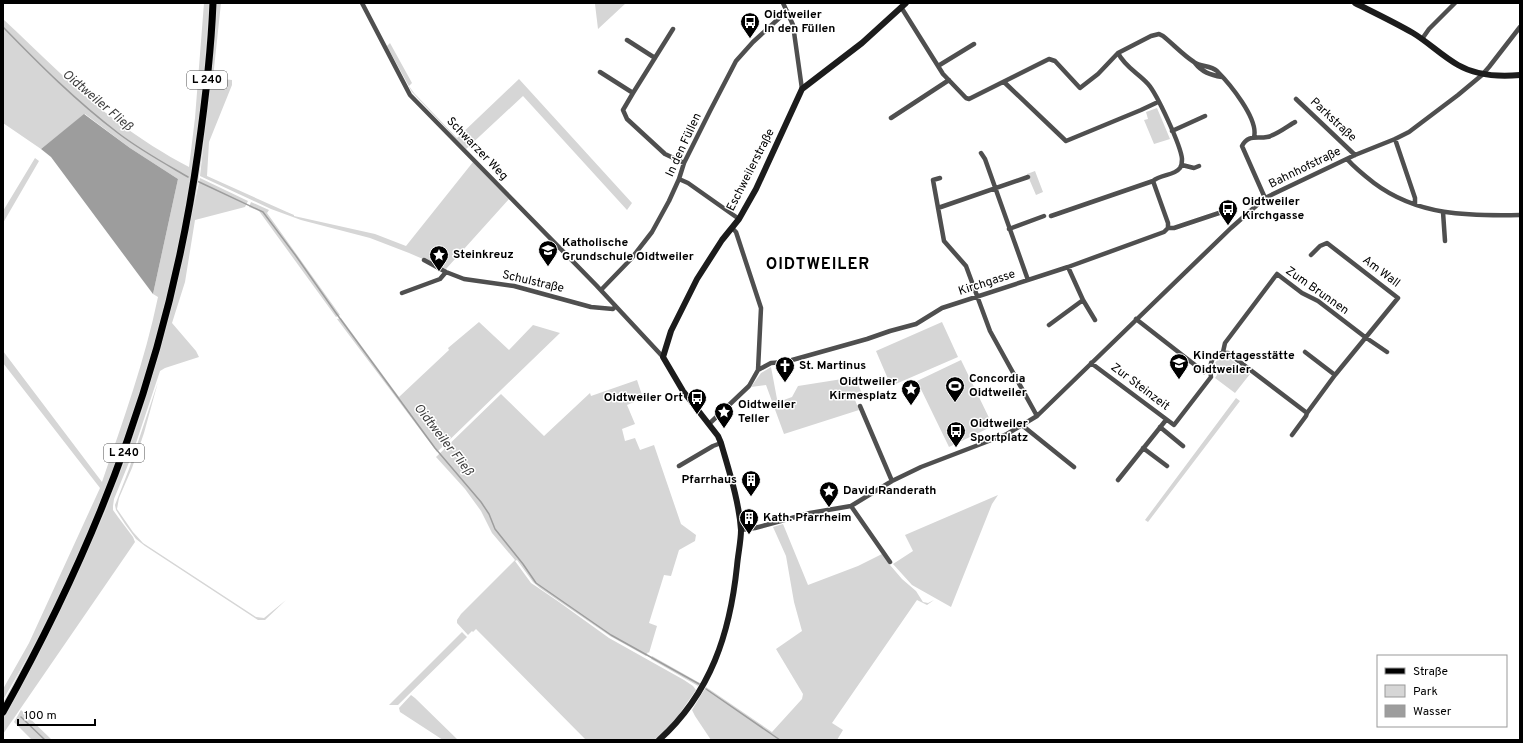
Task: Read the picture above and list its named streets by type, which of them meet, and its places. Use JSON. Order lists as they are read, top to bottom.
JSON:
{
  "streets": {
    "main road": ["L 240"],
    "street": [
      "Parkstraße",
      "In den Füllen",
      "Schwarzer Weg",
      "Bahnhofstraße",
      "Eschweilerstraße",
      "Am Wall",
      "Schulstraße",
      "Kirchgasse",
      "Zum Brunnen",
      "Zur Steinzeit"
    ]
  },
  "crossings": [
    ["Parkstraße", "Bahnhofstraße"],
    ["In den Füllen", "Schwarzer Weg"],
    ["Bahnhofstraße", "Zur Steinzeit"],
    ["Am Wall", "Zum Brunnen"],
    ["Zum Brunnen", "Zur Steinzeit"]
  ],
  "districts": ["OIDTWEILER"],
  "water": ["Oidtweiler Fließ"],
  "places": {
    "bus stop": [
      "Oidtweiler In den Füllen",
      "Oidtweiler Kirchgasse",
      "Oidtweiler Ort",
      "Oidtweiler Sportplatz"
    ],
    "school or university": ["Katholische Grundschule Oidtweiler", "Kindertagesstätte Oidtweiler"],
    "place": [
      "Steinkreuz",
      "Oidtweiler Kirmesplatz",
      "Oidtweiler Teller",
      "David Randerath"
    ],
    "church": ["St. Martinus"],
    "sports": ["Concordia Oidtweiler"],
    "building": ["Pfarrhaus", "Kath. Pfarrheim"]
  },
  "legend": ["Straße", "Park", "Wasser"],
  "scale_bar": "100 m"
}
